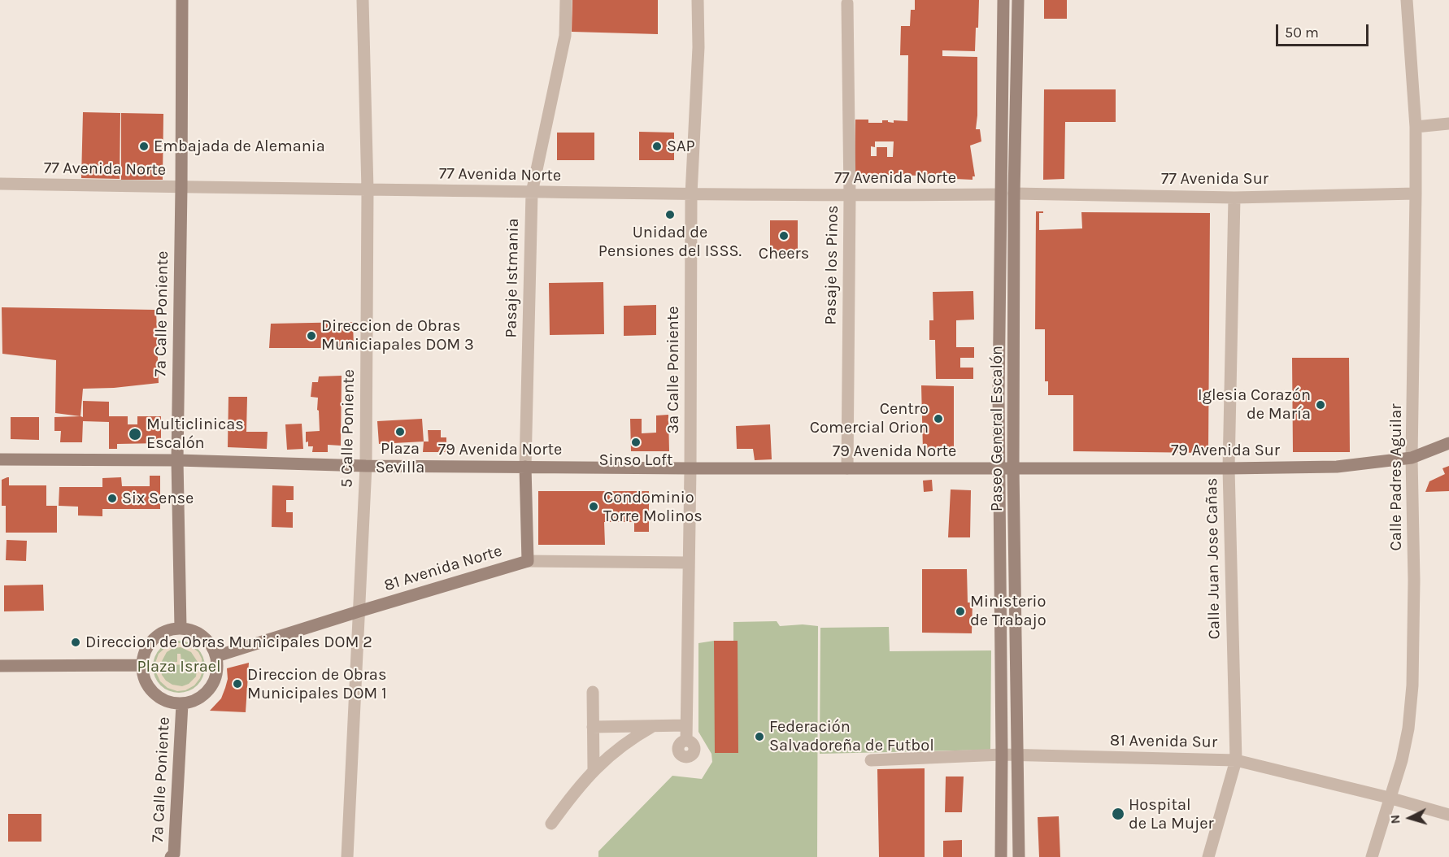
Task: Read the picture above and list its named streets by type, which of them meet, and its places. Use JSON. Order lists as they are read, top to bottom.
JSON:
{
  "streets": {
    "main road": [
      "Pasaje Istmania",
      "7a Calle Poniente",
      "Paseo General Escalón",
      "79 Avenida Norte",
      "79 Avenida Sur",
      "81 Avenida Norte"
    ],
    "street": [
      "77 Avenida Norte",
      "77 Avenida Sur",
      "Pasaje los Pinos",
      "3a Calle Poniente",
      "5 Calle Poniente",
      "Calle Padres Aguilar",
      "Calle Juan Jose Cañas",
      "81 Avenida Sur"
    ]
  },
  "crossings": [
    ["77 Avenida Norte", "Pasaje los Pinos"],
    ["77 Avenida Norte", "Pasaje Istmania"],
    ["77 Avenida Norte", "7a Calle Poniente"],
    ["77 Avenida Norte", "3a Calle Poniente"],
    ["77 Avenida Norte", "5 Calle Poniente"],
    ["77 Avenida Norte", "Paseo General Escalón"],
    ["77 Avenida Sur", "Paseo General Escalón"],
    ["77 Avenida Sur", "Calle Padres Aguilar"],
    ["77 Avenida Sur", "Calle Juan Jose Cañas"],
    ["Pasaje los Pinos", "79 Avenida Norte"],
    ["Pasaje Istmania", "79 Avenida Norte"],
    ["Pasaje Istmania", "81 Avenida Norte"],
    ["7a Calle Poniente", "79 Avenida Norte"],
    ["7a Calle Poniente", "81 Avenida Norte"],
    ["3a Calle Poniente", "79 Avenida Norte"],
    ["3a Calle Poniente", "81 Avenida Norte"],
    ["5 Calle Poniente", "79 Avenida Norte"],
    ["5 Calle Poniente", "81 Avenida Norte"],
    ["Paseo General Escalón", "79 Avenida Norte"],
    ["Paseo General Escalón", "79 Avenida Sur"],
    ["Paseo General Escalón", "81 Avenida Sur"],
    ["79 Avenida Norte", "79 Avenida Sur"],
    ["79 Avenida Sur", "Calle Padres Aguilar"],
    ["79 Avenida Sur", "Calle Juan Jose Cañas"],
    ["Calle Padres Aguilar", "81 Avenida Sur"],
    ["Calle Juan Jose Cañas", "81 Avenida Sur"]
  ],
  "parks": ["Plaza Israel"],
  "places": [
    "Embajada de Alemania",
    "SAP",
    "Unidad de Pensiones del ISSS.",
    "Cheers",
    "Direccion de Obras Municiapales DOM 3",
    "Iglesia Corazón de María",
    "Centro Comercial Orion",
    "Plaza Sevilla",
    "Multiclinicas Escalón",
    "Sinso Loft",
    "Six Sense",
    "Condominio Torre Molinos",
    "Ministerio de Trabajo",
    "Direccion de Obras Municipales DOM 2",
    "Direccion de Obras Municipales DOM 1",
    "Federación Salvadoreña de Futbol",
    "Hospital de La Mujer"
  ],
  "scale_bar": "50 m",
  "north": "left"
}
